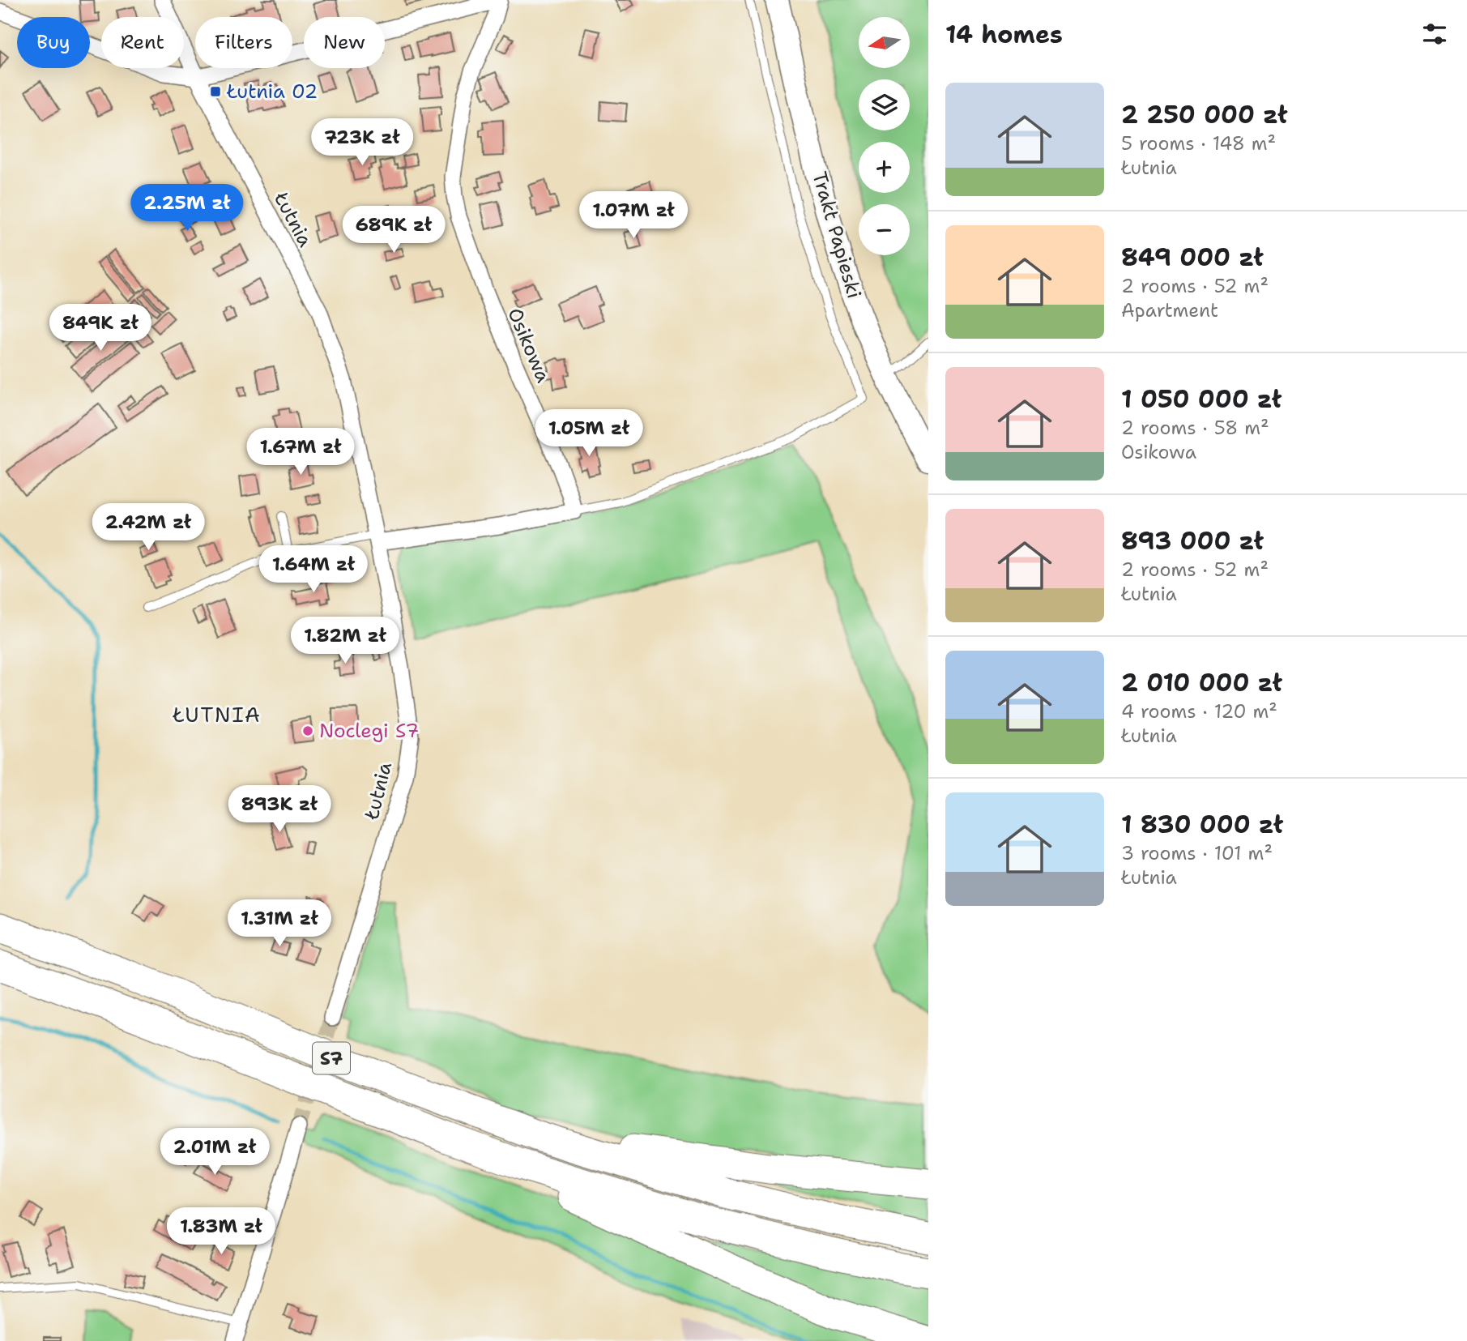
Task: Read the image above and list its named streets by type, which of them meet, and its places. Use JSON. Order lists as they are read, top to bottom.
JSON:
{
  "streets": {
    "highway": ["S7"],
    "street": ["Łutnia", "Trakt Papieski", "Osikowa"]
  },
  "crossings": [
    ["Łutnia", "Osikowa"]
  ],
  "districts": ["ŁUTNIA"],
  "places": {
    "transit": ["Łutnia 02"],
    "other": ["Noclegi S7"]
  },
  "north": "left",
  "page": {
    "heading": "14 homes",
    "map_buttons": ["+", "−"],
    "chip": [
      "Buy",
      "Rent",
      "Filters",
      "New"
    ],
    "list": [
      {
        "name": "2 250 000 zł",
        "note": "5 rooms · 148 m² · Łutnia"
      },
      {
        "name": "849 000 zł",
        "note": "2 rooms · 52 m² · Apartment"
      },
      {
        "name": "1 050 000 zł",
        "note": "2 rooms · 58 m² · Osikowa"
      },
      {
        "name": "893 000 zł",
        "note": "2 rooms · 52 m² · Łutnia"
      },
      {
        "name": "2 010 000 zł",
        "note": "4 rooms · 120 m² · Łutnia"
      },
      {
        "name": "1 830 000 zł",
        "note": "3 rooms · 101 m² · Łutnia"
      }
    ],
    "price": [
      "723K zł",
      "2.25M zł",
      "1.07M zł",
      "689K zł",
      "849K zł",
      "1.05M zł",
      "1.67M zł",
      "2.42M zł",
      "1.64M zł",
      "1.82M zł",
      "893K zł",
      "1.31M zł",
      "2.01M zł",
      "1.83M zł"
    ]
  }
}
